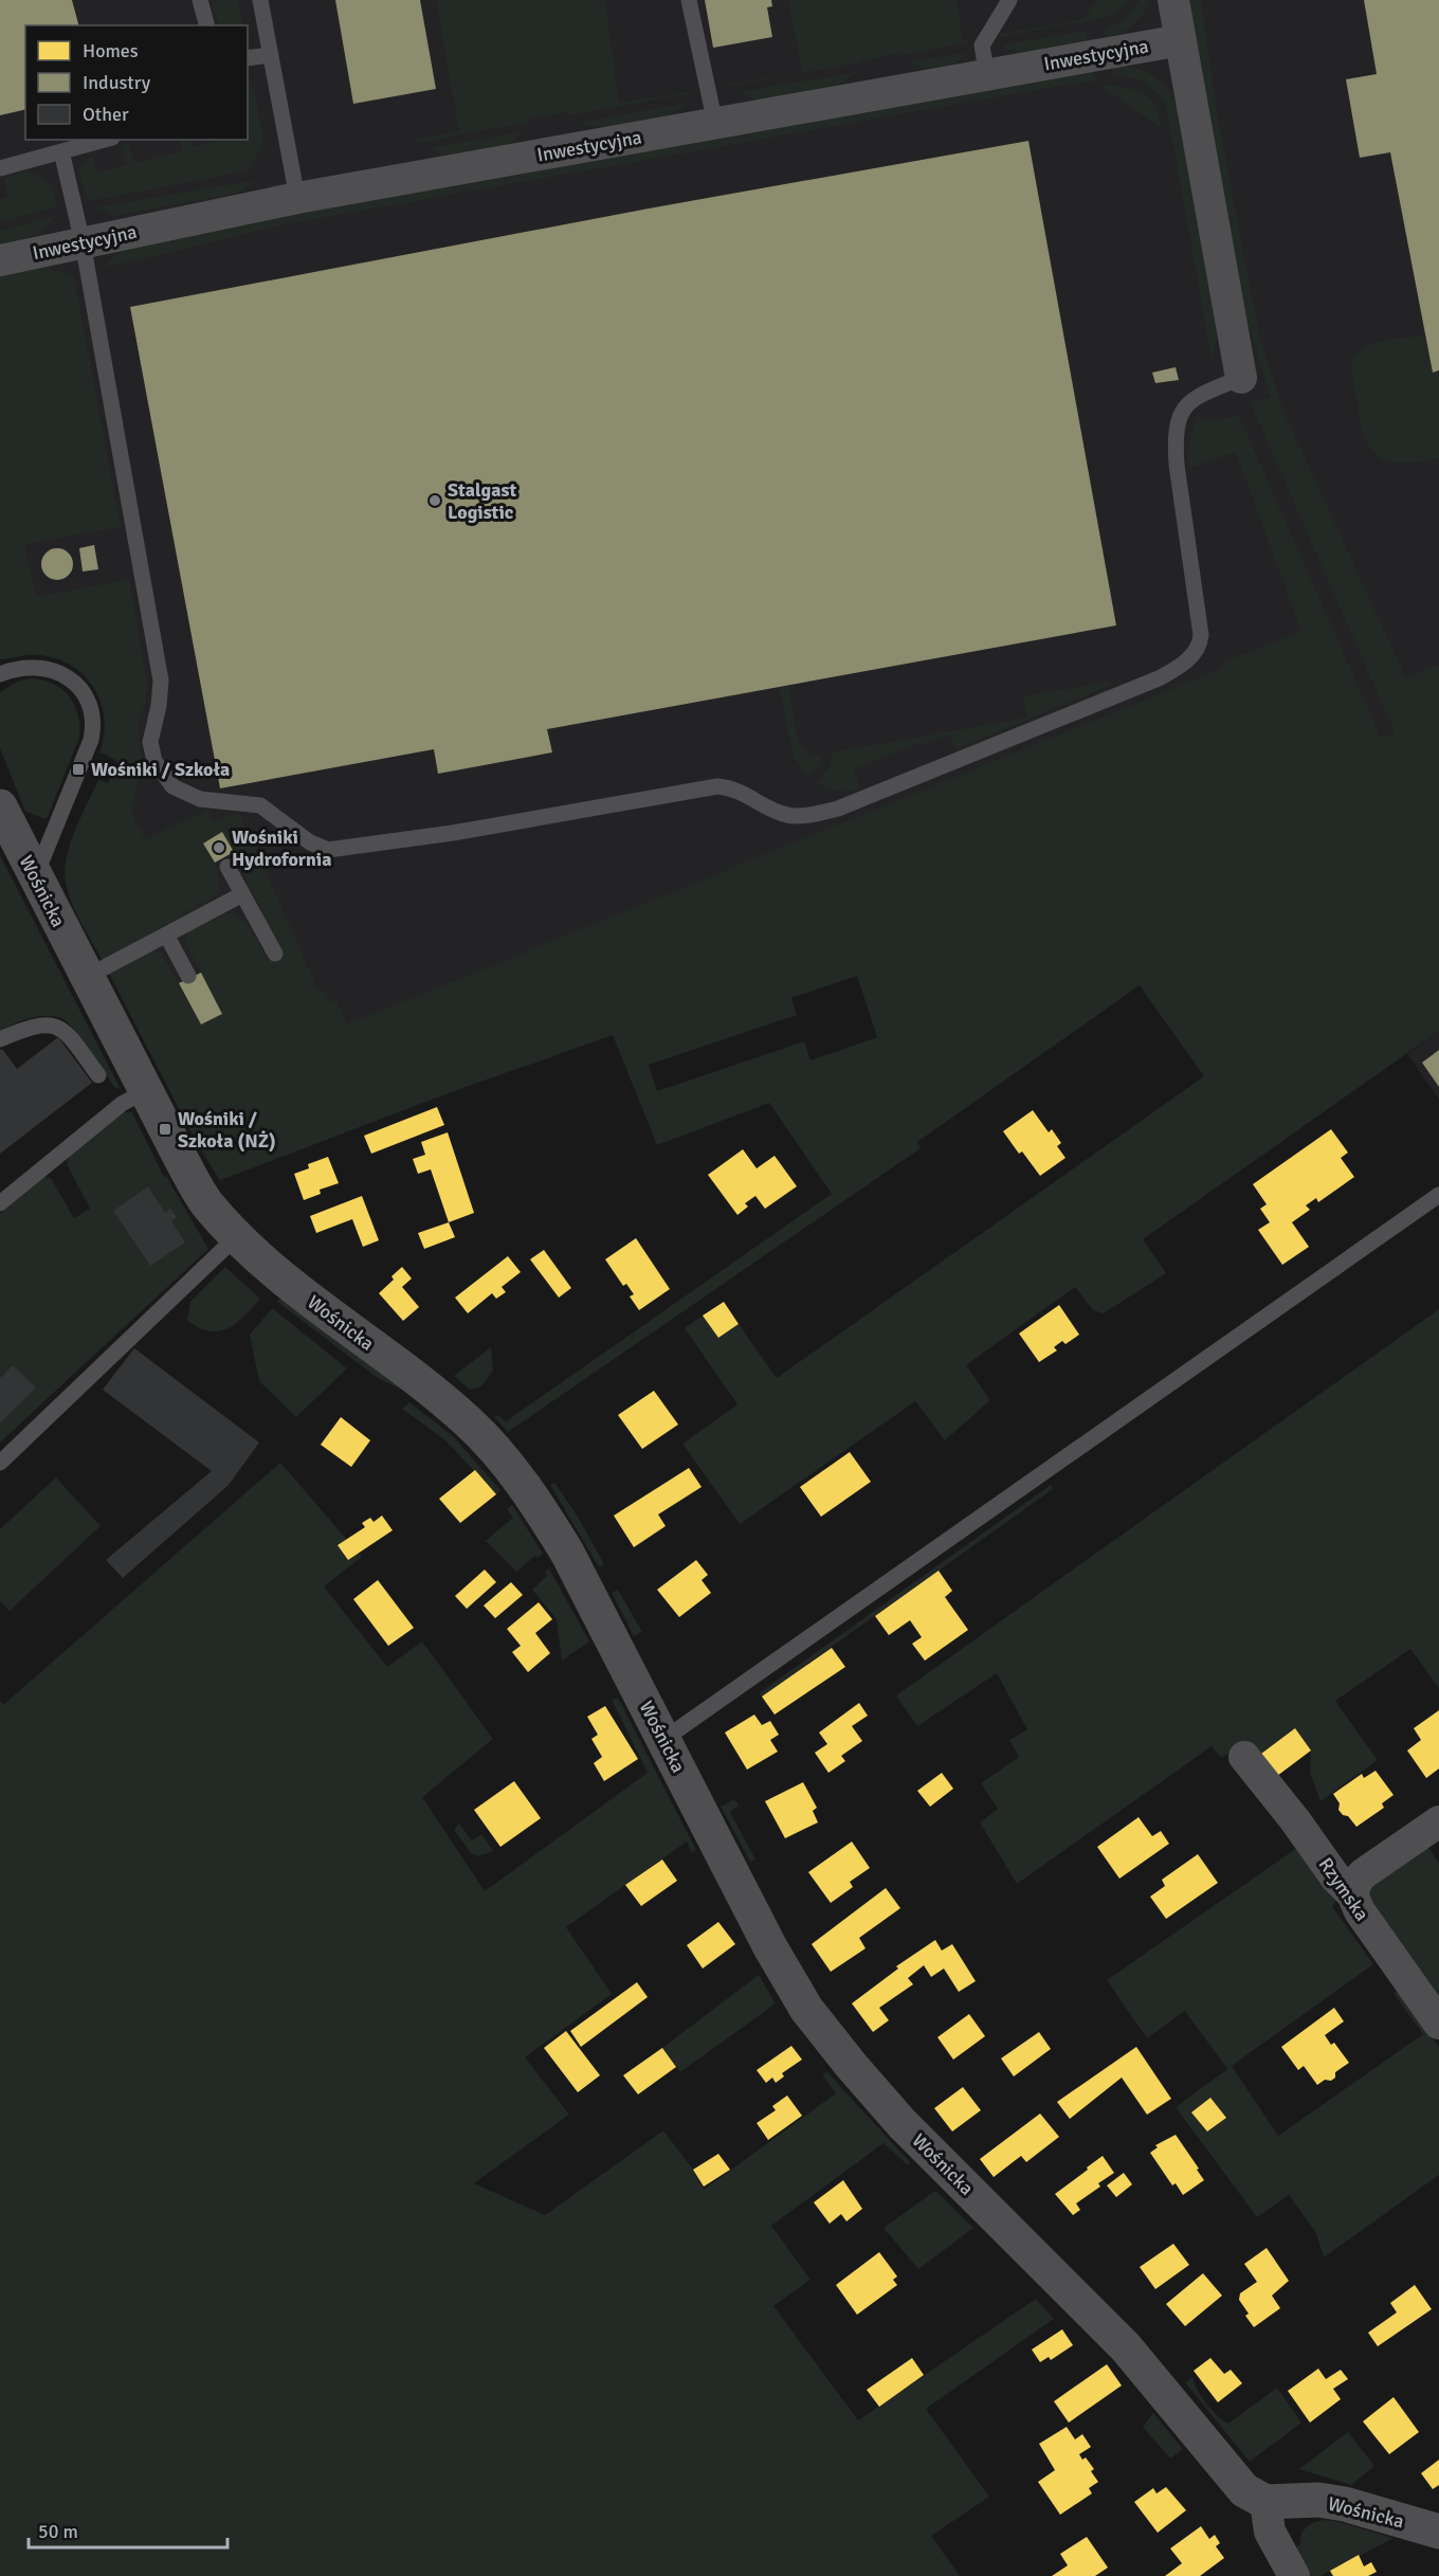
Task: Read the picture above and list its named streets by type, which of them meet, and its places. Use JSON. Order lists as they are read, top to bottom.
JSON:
{
  "streets": {
    "street": ["Inwestycyjna", "Wośnicka", "Rzymska"]
  },
  "places": {
    "other": ["Stalgast Logistic", "Wośniki Hydrofornia"],
    "transit": ["Wośniki / Szkoła", "Wośniki / Szkoła (NŻ)"]
  },
  "legend": ["Homes", "Industry", "Other"],
  "scale_bar": "50 m"
}
